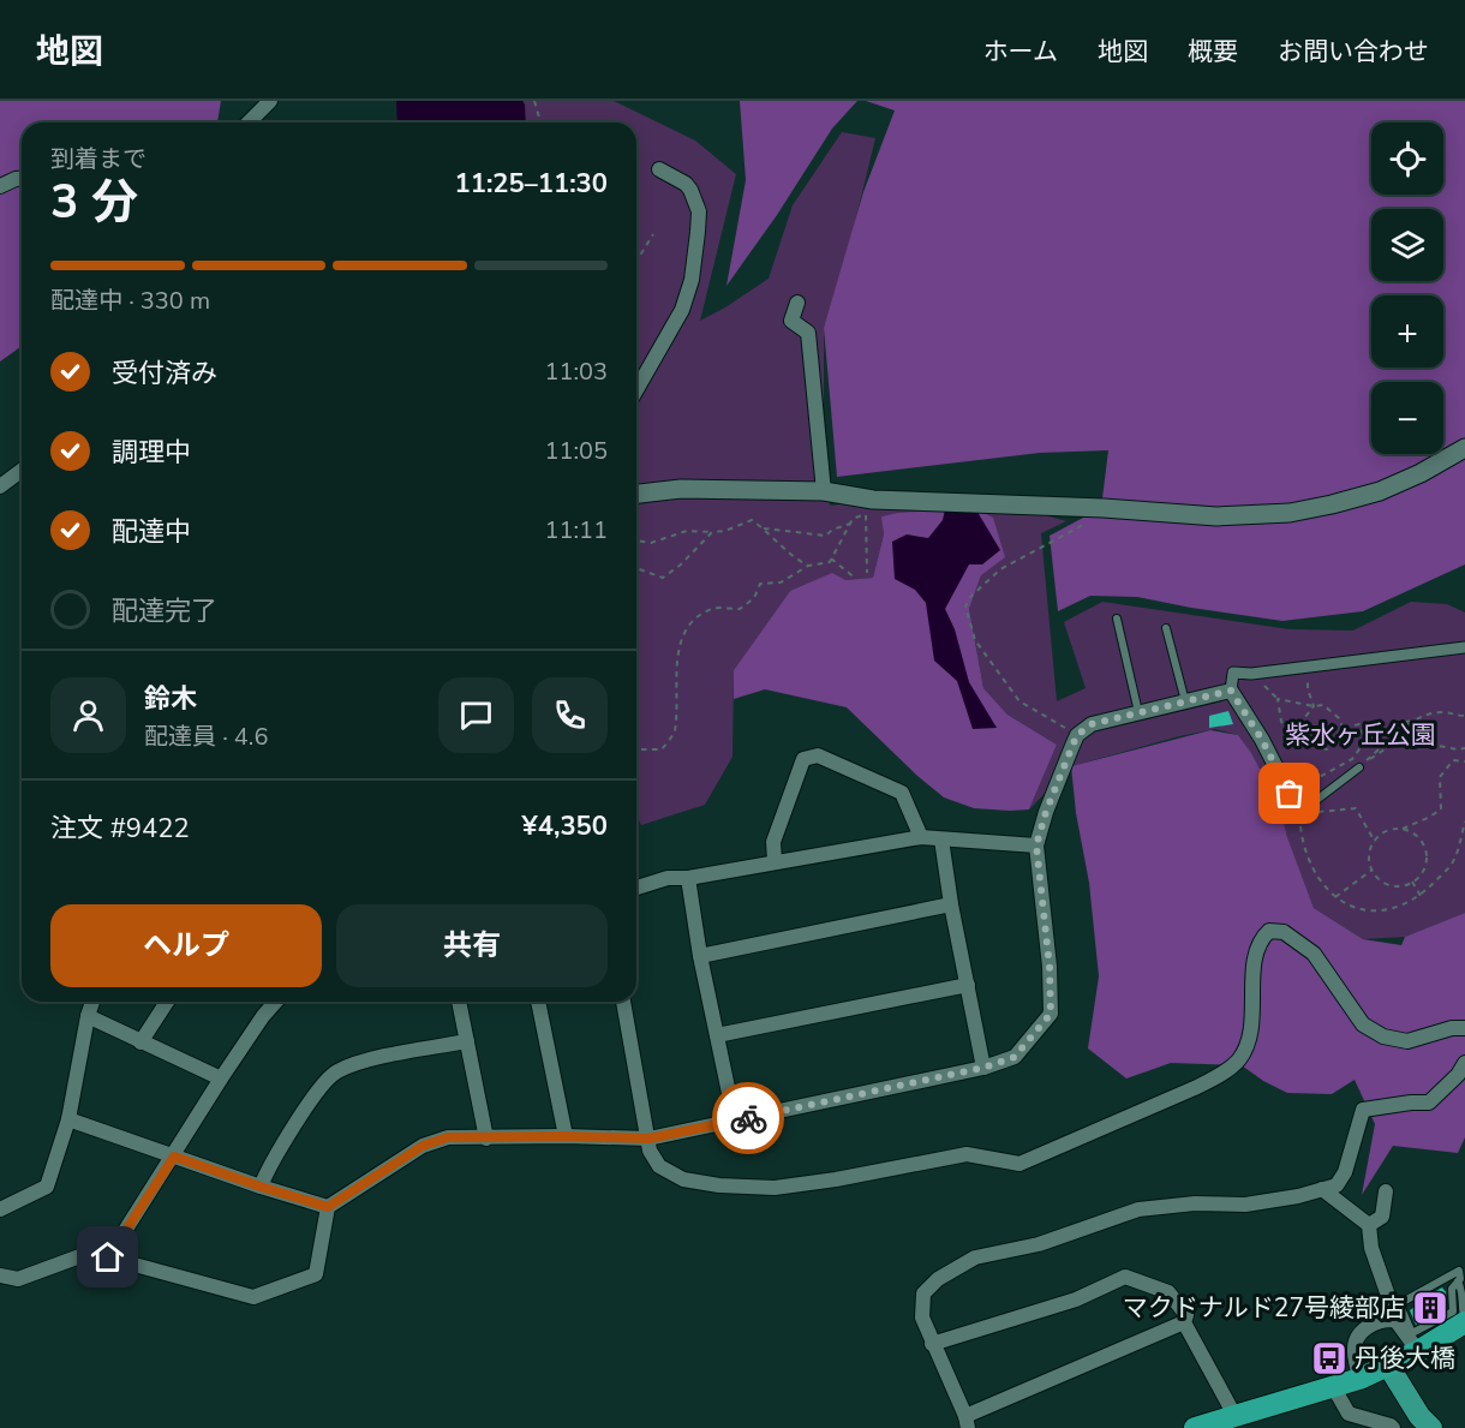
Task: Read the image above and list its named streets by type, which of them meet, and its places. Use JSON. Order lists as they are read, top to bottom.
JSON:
{
  "parks": ["紫水ヶ丘公園"],
  "places": {
    "building": ["マクドナルド27号綾部店"],
    "bus stop": ["丹後大橋"]
  },
  "page": {
    "header": "地図",
    "nav": [
      "ホーム",
      "地図",
      "概要",
      "お問い合わせ"
    ],
    "map_buttons": ["+", "−"],
    "heading": ["3 分", "到着まで", "11:25–11:30"],
    "panel": [
      "鈴木",
      "配達員 · 4.6",
      "注文 #9422",
      "¥4,350"
    ],
    "bar": "配達中 · 330 m",
    "list": [
      ["受付済み", "11:03"],
      ["調理中", "11:05"],
      ["配達中", "11:11"],
      "配達完了"
    ],
    "buttons": ["ヘルプ", "共有"]
  }
}
